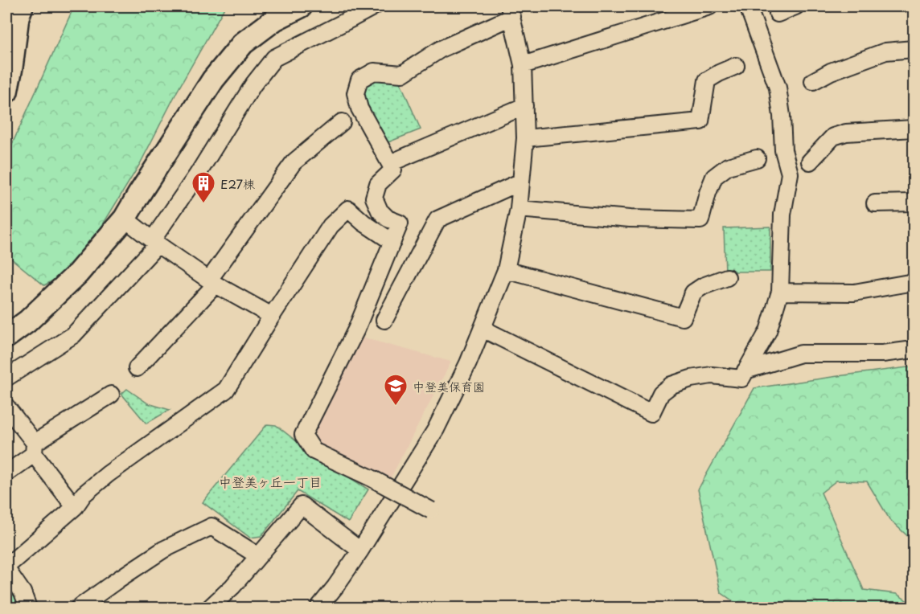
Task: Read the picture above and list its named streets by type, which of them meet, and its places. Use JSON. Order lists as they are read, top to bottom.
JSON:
{
  "districts": ["中登美ヶ丘一丁目"],
  "places": {
    "building": ["E27棟"],
    "school or university": ["中登美保育園"]
  }
}
